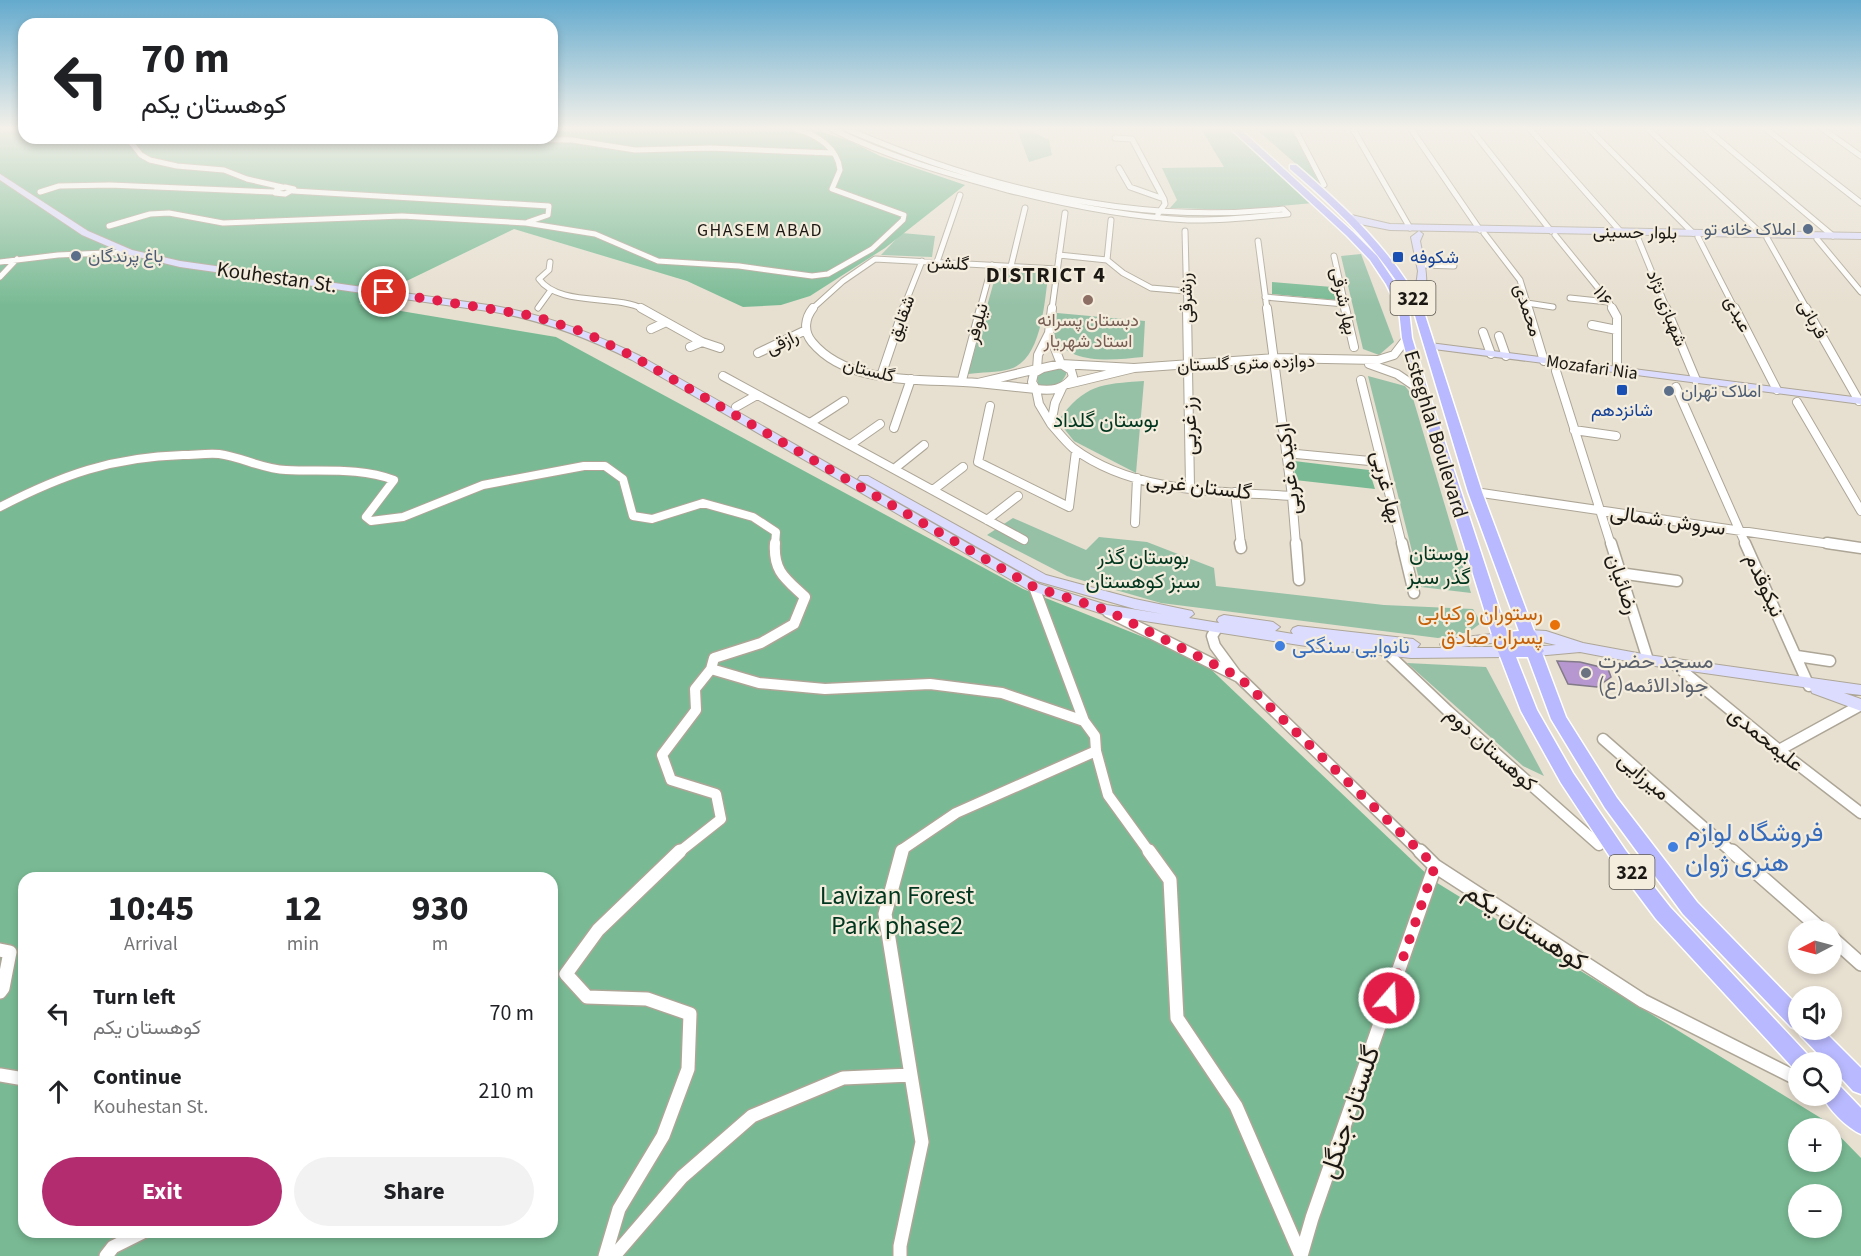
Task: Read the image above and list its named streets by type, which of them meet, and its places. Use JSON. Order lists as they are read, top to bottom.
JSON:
{
  "streets": {
    "main road": [
      "بلوار حسینی",
      "Kouhestan St.",
      "322",
      "Mozafari Nia",
      "Esteghlal Boulevard"
    ],
    "street": [
      "گلشن",
      "۱۱۶",
      "رزشرقی",
      "بهار شرقی",
      "شهبازی نژاد",
      "محمدی",
      "عبدی",
      "شقایق",
      "قربانی",
      "نیلوفر",
      "رازقی",
      "دوازده متری گلستان",
      "گلستان",
      "رز غربی",
      "ارکیده غربی",
      "گلستان غربی",
      "بهار غربی",
      "سروش شمالی",
      "رضائیان",
      "نیکوقدم",
      "علیمحمدی",
      "کوهستان دوم",
      "میرزایی",
      "کوهستان یکم",
      "گلستان جنگل"
    ]
  },
  "crossings": [
    ["بلوار حسینی", "۱۱۶"],
    ["بلوار حسینی", "شهبازی نژاد"],
    ["بلوار حسینی", "محمدی"],
    ["بلوار حسینی", "عبدی"],
    ["بلوار حسینی", "قربانی"],
    ["گلشن", "شقایق"],
    ["گلشن", "نیلوفر"],
    ["گلشن", "رازقی"],
    ["گلشن", "گلستان"],
    ["Kouhestan St.", "Esteghlal Boulevard"],
    ["Kouhestan St.", "کوهستان دوم"],
    ["Kouhestan St.", "کوهستان یکم"],
    ["۱۱۶", "Mozafari Nia"],
    ["رزشرقی", "دوازده متری گلستان"],
    ["رزشرقی", "رز غربی"],
    ["شهبازی نژاد", "Mozafari Nia"],
    ["محمدی", "Mozafari Nia"],
    ["عبدی", "Mozafari Nia"],
    ["شقایق", "گلستان"],
    ["قربانی", "Mozafari Nia"],
    ["نیلوفر", "گلستان"],
    ["رازقی", "گلستان"],
    ["دوازده متری گلستان", "رز غربی"],
    ["دوازده متری گلستان", "ارکیده غربی"],
    ["Mozafari Nia", "Esteghlal Boulevard"],
    ["Mozafari Nia", "رضائیان"],
    ["Mozafari Nia", "نیکوقدم"],
    ["رز غربی", "گلستان غربی"],
    ["Esteghlal Boulevard", "سروش شمالی"],
    ["ارکیده غربی", "گلستان غربی"],
    ["سروش شمالی", "رضائیان"],
    ["سروش شمالی", "نیکوقدم"],
    ["کوهستان یکم", "گلستان جنگل"]
  ],
  "districts": ["GHASEM ABAD", "DISTRICT 4"],
  "parks": [
    "بوستان گلداد",
    "بوستان گذر سبز",
    "بوستان گذر سبز کوهستان",
    "Lavizan Forest Park phase2"
  ],
  "places": {
    "other": [
      "املاک خانه تو",
      "باغ پرندگان",
      "دبستان پسرانه استاد شهريار",
      "املاک تهران",
      "رستوران و کبابی پسران صادق",
      "نانوایی سنگکی",
      "مسجد حضرت جوادالائمه(ع)",
      "فروشگاه لوازم هنری ژوان"
    ],
    "transit": ["شکوفه", "شانزدهم"]
  },
  "north": "left",
  "page": {
    "turn": ["70 m", "کوهستان یکم"],
    "eta": [
      "10:45",
      "Arrival",
      "12",
      "min",
      "930",
      "m"
    ],
    "map_buttons": ["+", "−"],
    "list": [
      {
        "name": "Turn left",
        "note": "کوهستان یکم",
        "value": "70 m"
      },
      {
        "name": "Continue",
        "note": "Kouhestan St.",
        "value": "210 m"
      }
    ],
    "buttons": ["Exit", "Share"]
  }
}
